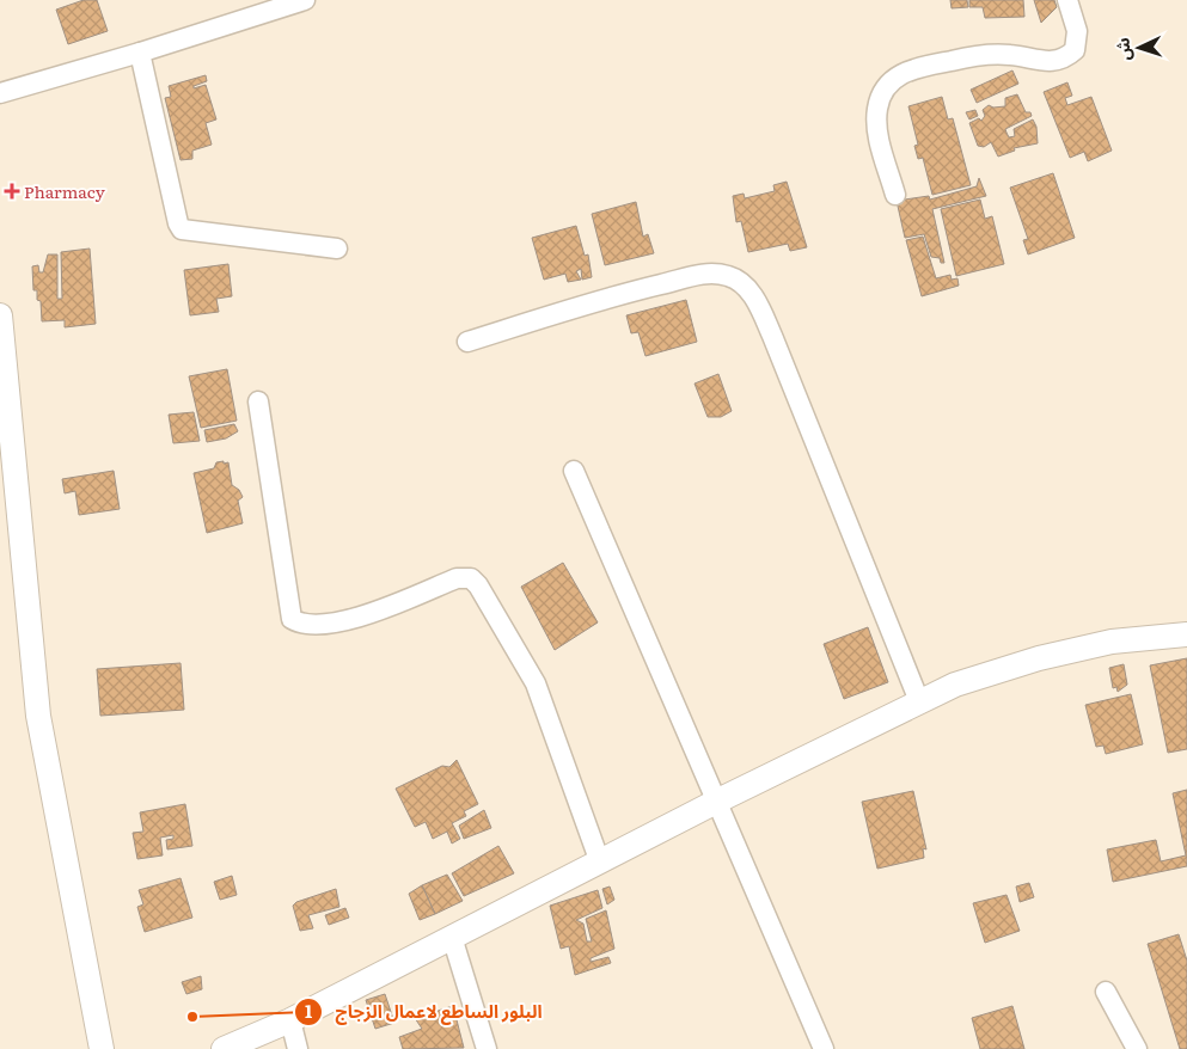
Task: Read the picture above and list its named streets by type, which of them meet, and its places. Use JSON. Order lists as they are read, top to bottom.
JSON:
{
  "places": {
    "health": ["Pharmacy"],
    "other": ["البلور الساطع لاعمال الزجاج"]
  },
  "north": "left"
}
